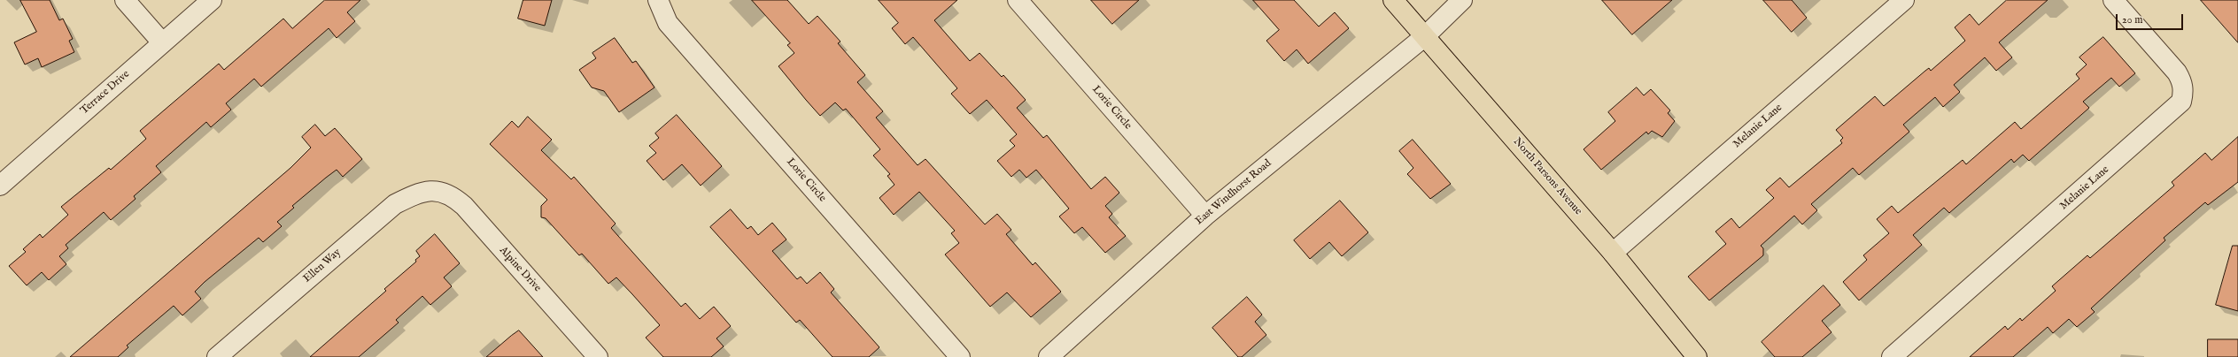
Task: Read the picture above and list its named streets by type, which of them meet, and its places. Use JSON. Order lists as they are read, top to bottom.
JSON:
{
  "streets": {
    "main road": ["North Parsons Avenue"],
    "street": [
      "Terrace Drive",
      "Lorie Circle",
      "Melanie Lane",
      "East Windhorst Road",
      "Ellen Way",
      "Alpine Drive"
    ]
  },
  "crossings": [
    ["Lorie Circle", "East Windhorst Road"],
    ["Melanie Lane", "North Parsons Avenue"],
    ["North Parsons Avenue", "East Windhorst Road"],
    ["Ellen Way", "Alpine Drive"]
  ],
  "scale_bar": "20 m"
}
